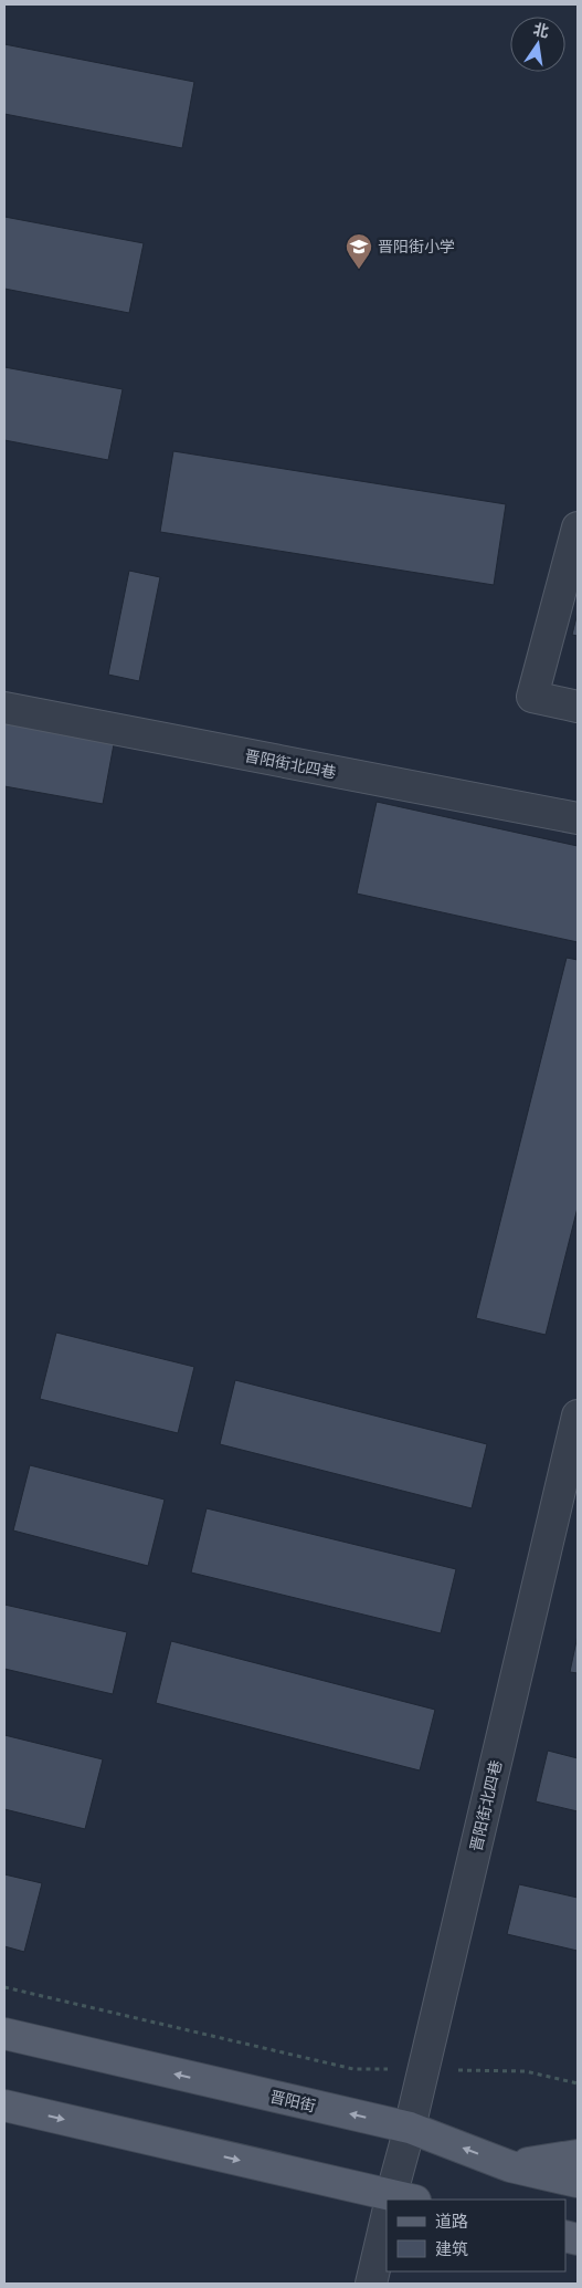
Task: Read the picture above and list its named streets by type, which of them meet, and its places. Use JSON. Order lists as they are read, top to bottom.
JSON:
{
  "streets": {
    "main road": ["晋阳街"],
    "street": ["晋阳街北四巷"]
  },
  "crossings": [
    ["晋阳街北四巷", "晋阳街"]
  ],
  "places": {
    "school or university": ["晋阳街小学"]
  },
  "legend": ["道路", "建筑"],
  "north": "top"
}
